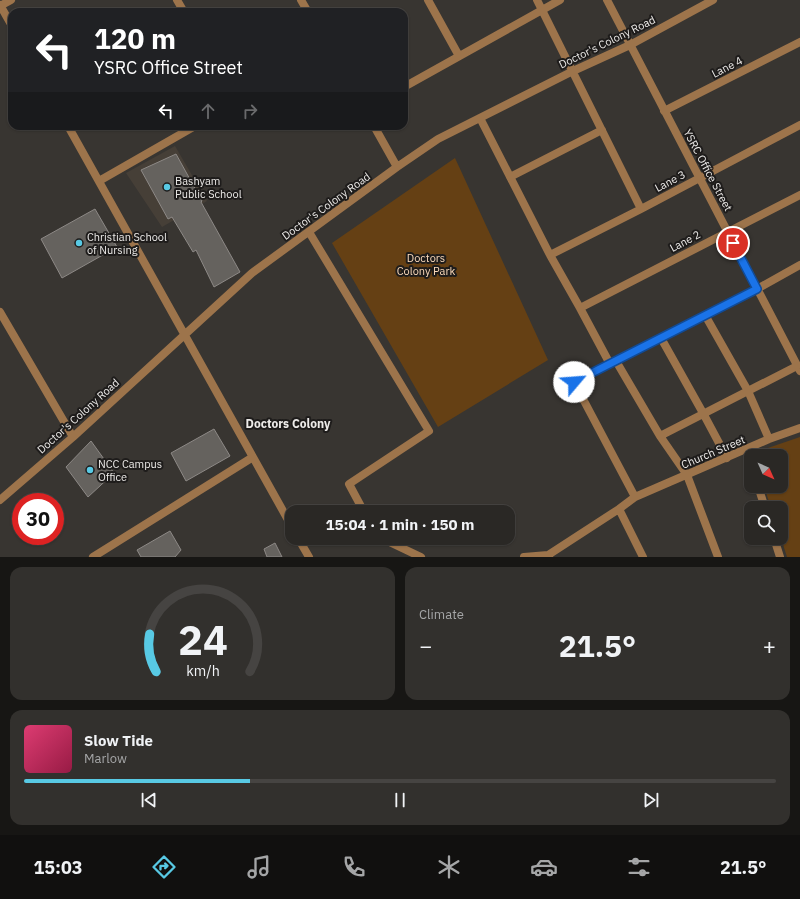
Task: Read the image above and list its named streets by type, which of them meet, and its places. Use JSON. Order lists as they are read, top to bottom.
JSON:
{
  "streets": {
    "street": [
      "Doctor's Colony Road",
      "Lane 4",
      "YSRC Office Street",
      "Lane 3",
      "Lane 2",
      "Church Street"
    ]
  },
  "crossings": [
    ["Doctor's Colony Road", "YSRC Office Street"],
    ["Lane 4", "YSRC Office Street"],
    ["YSRC Office Street", "Lane 3"],
    ["YSRC Office Street", "Lane 2"]
  ],
  "districts": ["Doctors Colony"],
  "parks": ["Doctors Colony Park"],
  "places": ["Bashyam Public School", "Christian School of Nursing", "NCC Campus Office"],
  "north": "bottom right",
  "page": {
    "turn": ["120 m", "YSRC Office Street"],
    "limit": "30",
    "trip": "15:04 · 1 min · 150 m",
    "tile": "Climate",
    "heat": ["−", "21.5°", "+"],
    "song": ["Slow Tide", "Marlow"],
    "tabs": ["15:03", "21.5°"],
    "gauge": ["24", "km/h"]
  }
}
